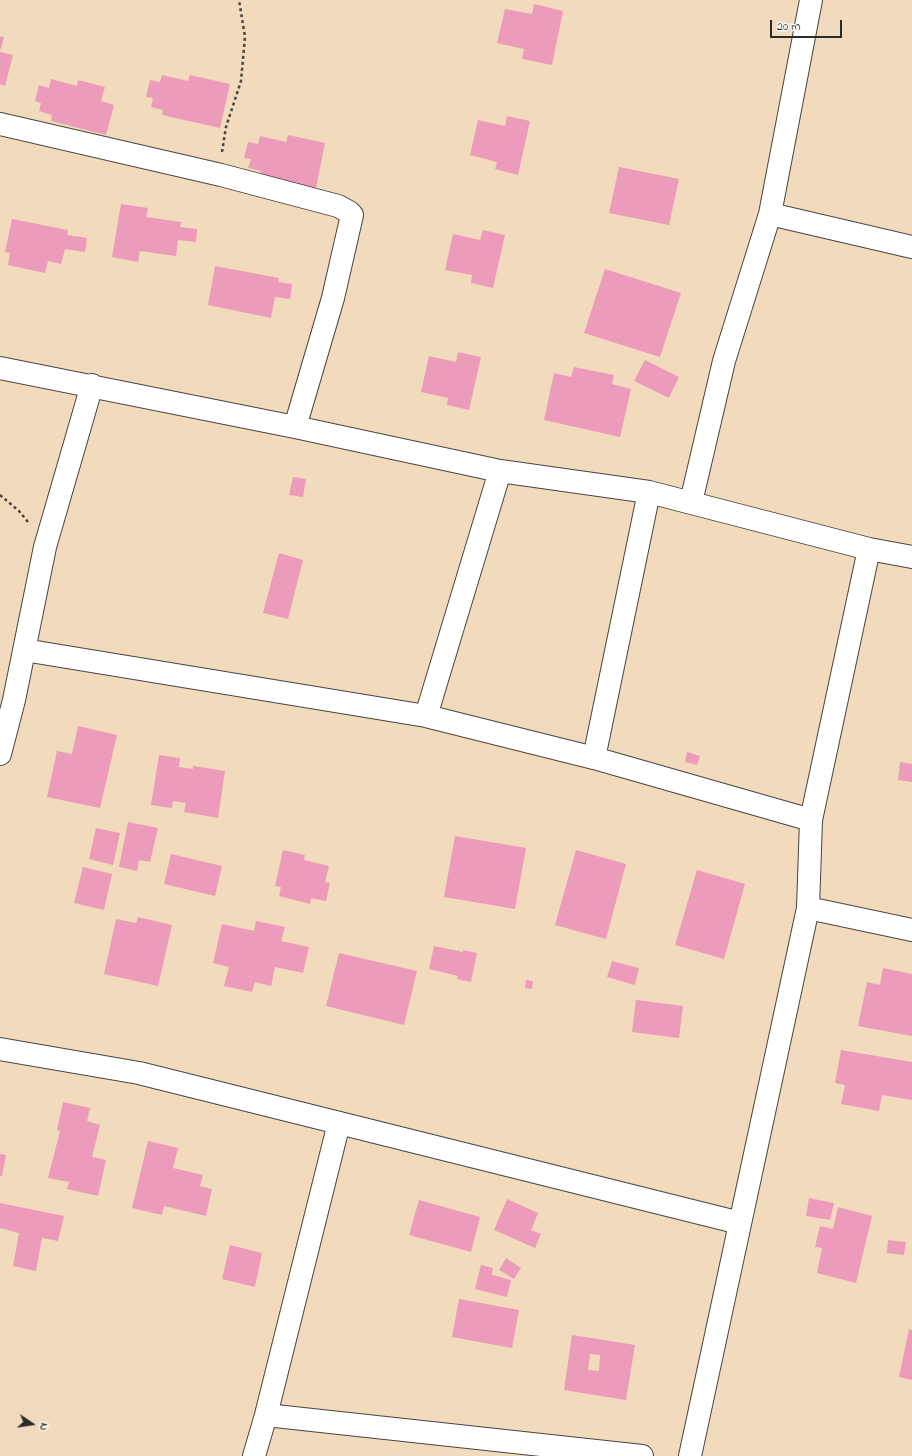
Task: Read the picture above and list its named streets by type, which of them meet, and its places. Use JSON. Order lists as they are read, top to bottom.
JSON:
{
  "scale_bar": "20 m",
  "north": "right"
}
